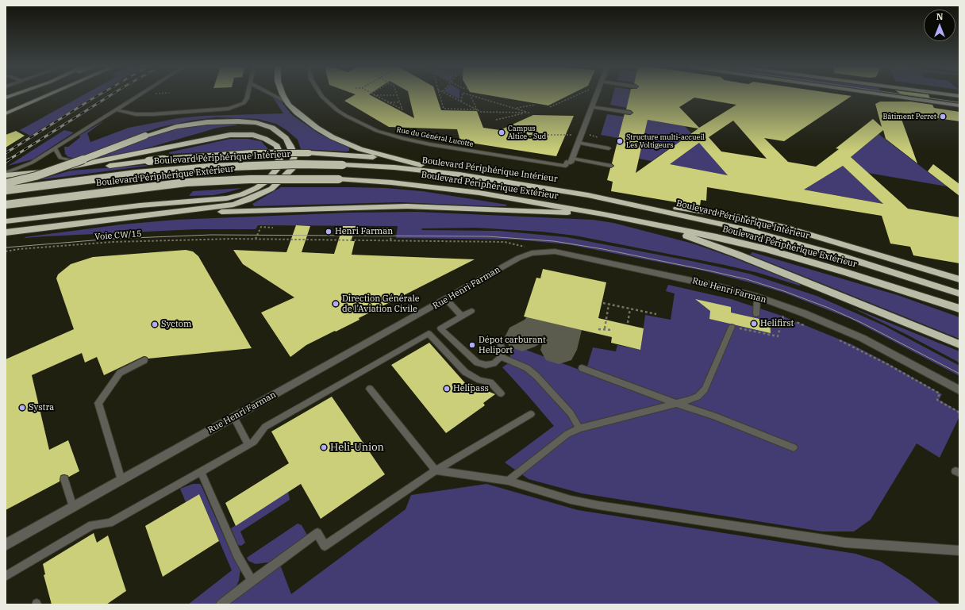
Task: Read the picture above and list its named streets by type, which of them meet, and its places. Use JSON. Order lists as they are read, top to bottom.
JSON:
{
  "streets": {
    "highway": ["Boulevard Périphérique Intérieur", "Boulevard Périphérique Extérieur"],
    "street": ["Rue Henri Farman"],
    "lane": ["Rue du Général Lucotte"],
    "path": ["Voie CW/15"]
  },
  "places": [
    "Bâtiment Perret",
    "Campus Altice - Sud",
    "Structure multi-accueil Les Voltigeurs",
    "Henri Farman",
    "Direction Générale de l'Aviation Civile",
    "Helifirst",
    "Syctom",
    "Dépot carburant Heliport",
    "Helipass",
    "Systra",
    "Heli-Union"
  ],
  "north": "top"
}
